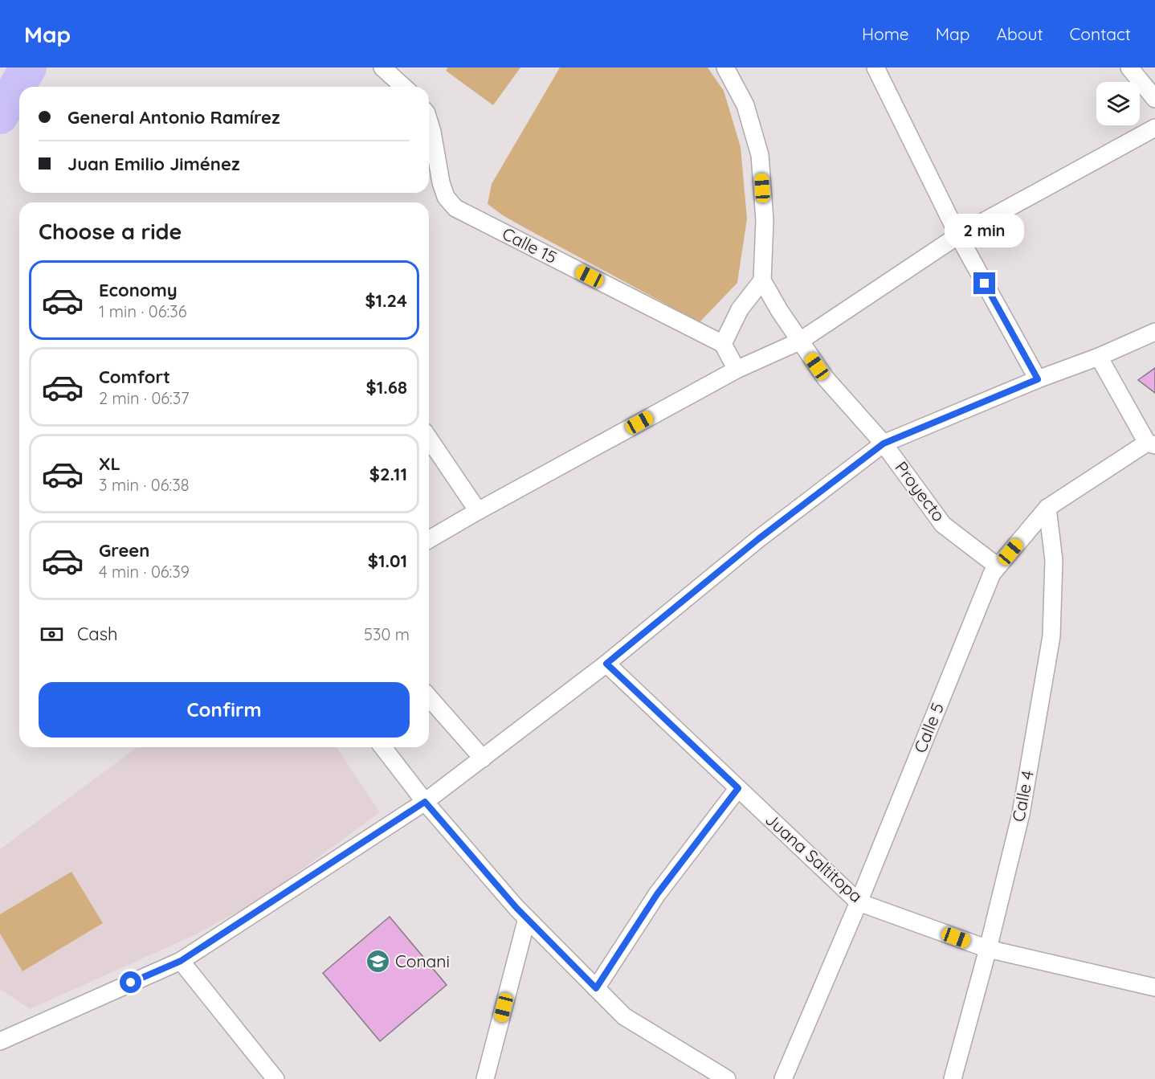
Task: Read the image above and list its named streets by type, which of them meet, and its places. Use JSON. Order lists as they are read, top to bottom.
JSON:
{
  "streets": {
    "street": [
      "Calle 15",
      "Proyecto",
      "Calle 5",
      "Calle 4",
      "Juana Saltitopa"
    ]
  },
  "crossings": [
    ["Proyecto", "Calle 5"],
    ["Calle 5", "Calle 4"],
    ["Calle 5", "Juana Saltitopa"],
    ["Calle 4", "Juana Saltitopa"]
  ],
  "places": {
    "school or university": ["Conani"]
  },
  "page": {
    "header": "Map",
    "nav": [
      "Home",
      "Map",
      "About",
      "Contact"
    ],
    "banner": ["General Antonio Ramírez", "Juan Emilio Jiménez"],
    "heading": "Choose a ride",
    "bubble": "2 min",
    "list": [
      {
        "name": "Economy",
        "note": "1 min · 06:36",
        "value": "$1.24"
      },
      {
        "name": "Comfort",
        "note": "2 min · 06:37",
        "value": "$1.68"
      },
      {
        "name": "XL",
        "note": "3 min · 06:38",
        "value": "$2.11"
      },
      {
        "name": "Green",
        "note": "4 min · 06:39",
        "value": "$1.01"
      }
    ],
    "pay": ["Cash", "530 m"],
    "buttons": "Confirm"
  }
}
